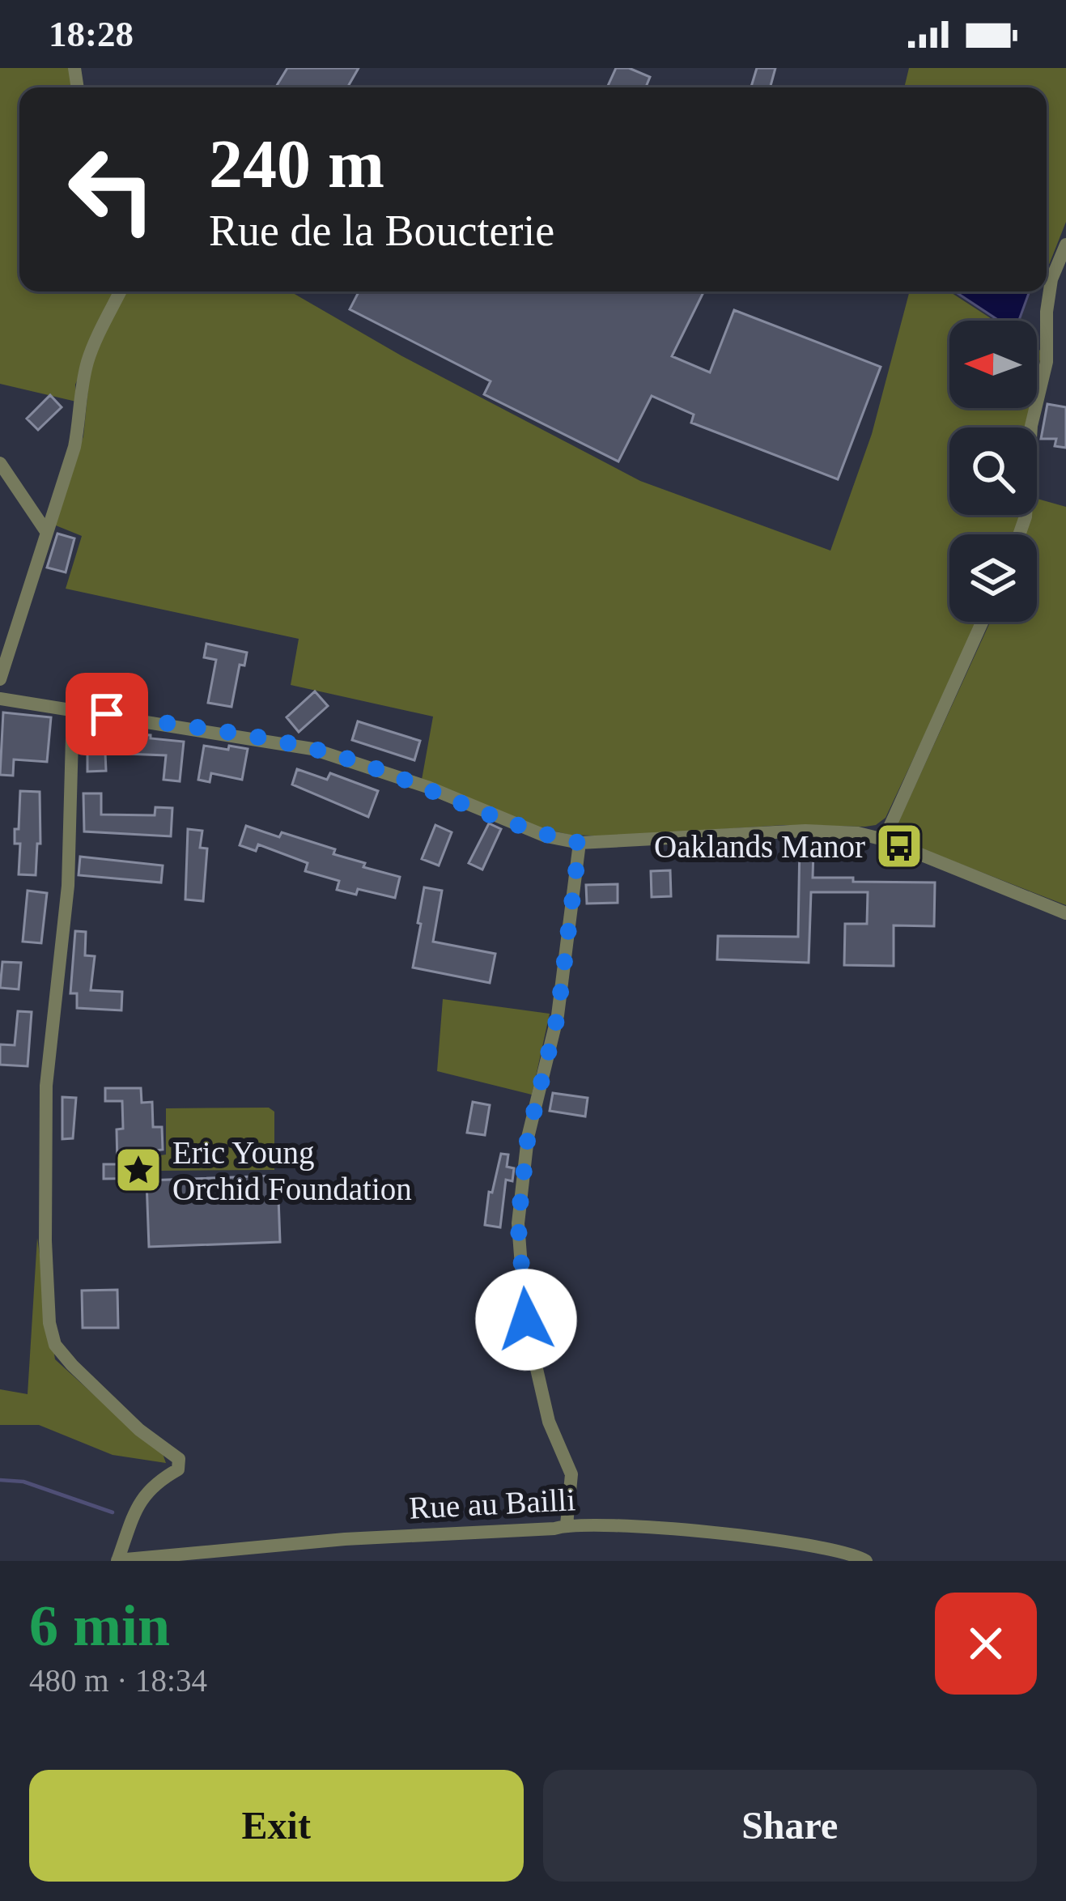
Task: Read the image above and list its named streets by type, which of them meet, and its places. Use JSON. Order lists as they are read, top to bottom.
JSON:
{
  "streets": {
    "street": ["Rue au Bailli"]
  },
  "places": {
    "bus stop": ["Oaklands Manor"],
    "place": ["Eric Young Orchid Foundation"]
  },
  "north": "left",
  "page": {
    "status": "18:28",
    "turn": ["240 m", "Rue de la Boucterie"],
    "heading": ["6 min", "480 m · 18:34"],
    "buttons": ["Exit", "Share"]
  }
}
